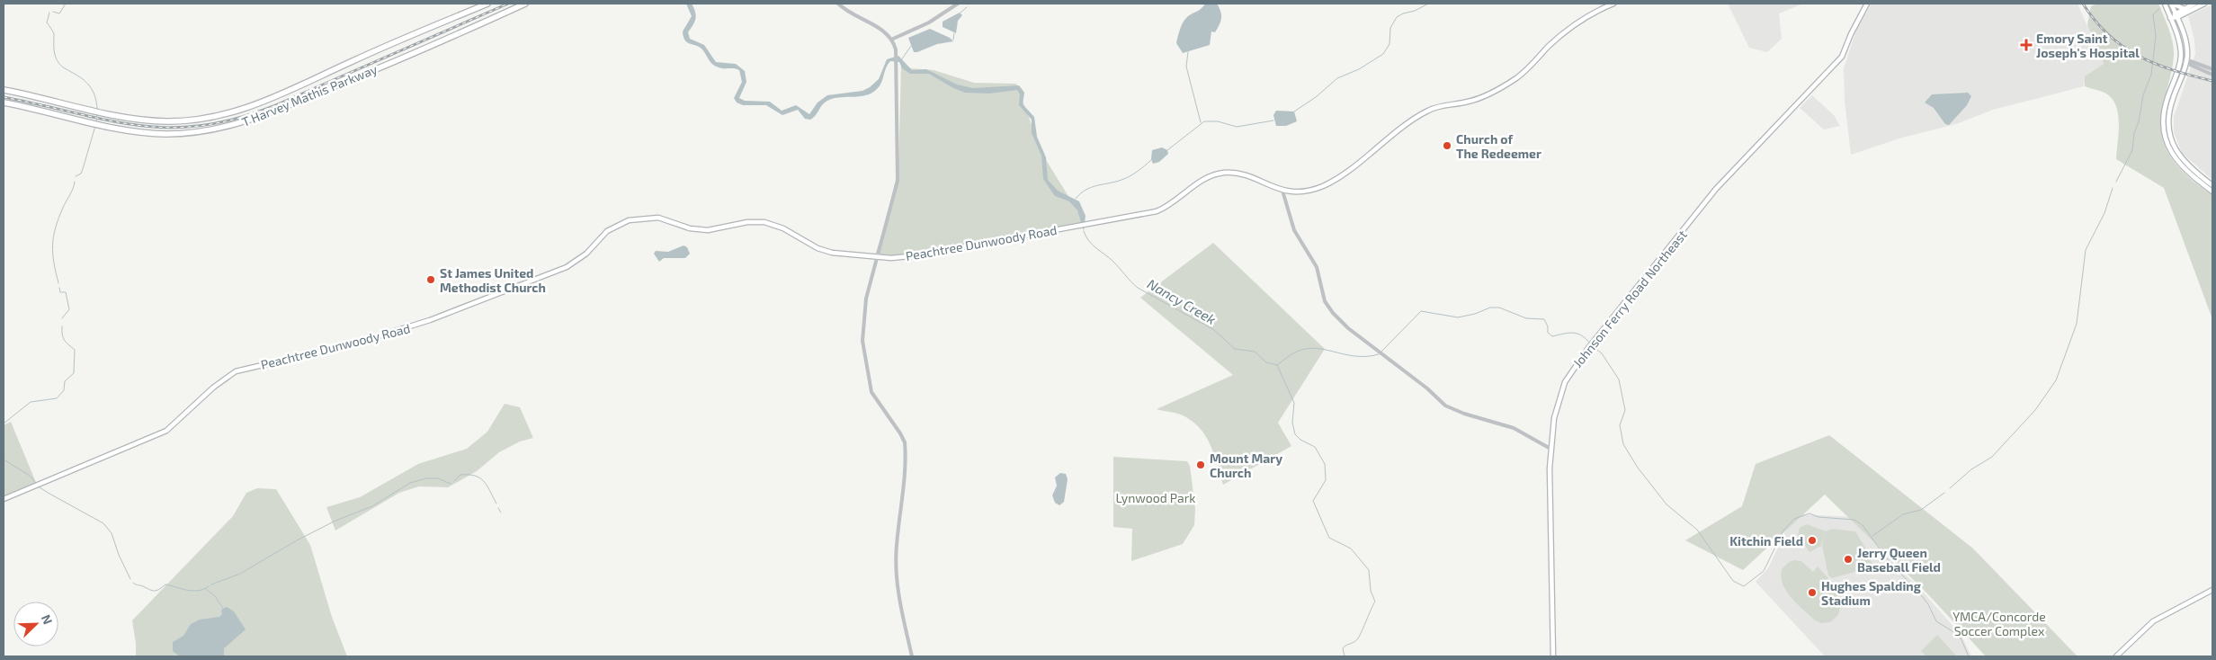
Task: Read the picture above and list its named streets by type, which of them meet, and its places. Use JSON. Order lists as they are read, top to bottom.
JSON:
{
  "streets": {
    "highway": ["T Harvey Mathis Parkway"],
    "main road": ["Peachtree Dunwoody Road", "Johnson Ferry Road Northeast"]
  },
  "water": ["Nancy Creek"],
  "parks": ["Lynwood Park", "YMCA/Concorde Soccer Complex"],
  "places": {
    "health": ["Emory Saint Joseph's Hospital"],
    "other": [
      "Church of The Redeemer",
      "St James United Methodist Church",
      "Mount Mary Church",
      "Kitchin Field",
      "Jerry Queen Baseball Field",
      "Hughes Spalding Stadium"
    ]
  },
  "north": "top right"
}
